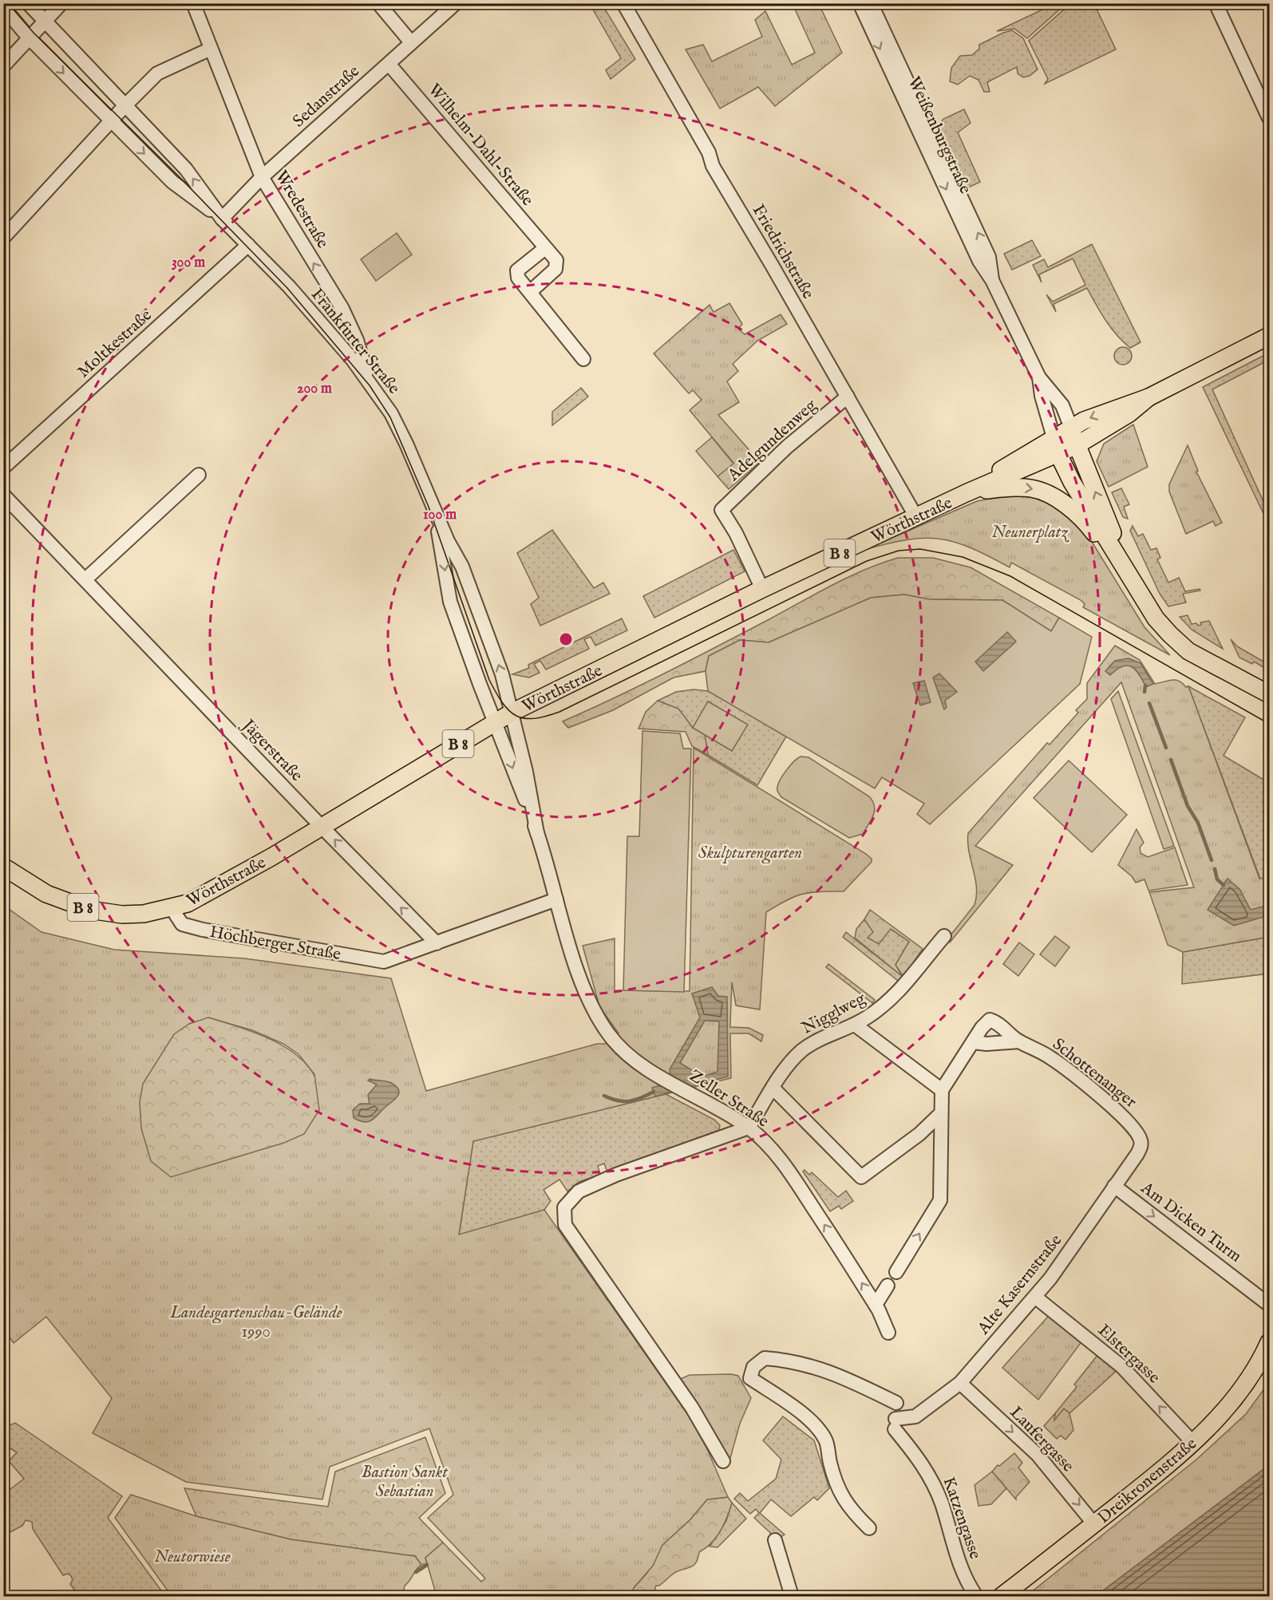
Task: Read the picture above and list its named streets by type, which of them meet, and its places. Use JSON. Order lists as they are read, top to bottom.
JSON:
{
  "streets": {
    "main road": ["Wörthstraße", "B 8", "Dreikronenstraße"],
    "street": [
      "Sedanstraße",
      "Weißenburgstraße",
      "Wilhelm-Dahl-Straße",
      "Wredestraße",
      "Friedrichstraße",
      "Frankfurter Straße",
      "Moltkestraße",
      "Adelgundenweg",
      "Jägerstraße",
      "Höchberger Straße",
      "Nigglweg",
      "Schottenanger",
      "Zeller Straße",
      "Am Dicken Turm",
      "Alte Kasernstraße",
      "Elstergasse",
      "Laufergasse",
      "Katzengasse"
    ]
  },
  "crossings": [
    ["Sedanstraße", "Wilhelm-Dahl-Straße"],
    ["Sedanstraße", "Wredestraße"],
    ["Sedanstraße", "Frankfurter Straße"],
    ["Weißenburgstraße", "Wörthstraße"],
    ["Weißenburgstraße", "B 8"],
    ["Wredestraße", "Frankfurter Straße"],
    ["Friedrichstraße", "Adelgundenweg"],
    ["Friedrichstraße", "Wörthstraße"],
    ["Frankfurter Straße", "Moltkestraße"],
    ["Frankfurter Straße", "Wörthstraße"],
    ["Frankfurter Straße", "Höchberger Straße"],
    ["Frankfurter Straße", "Zeller Straße"],
    ["Adelgundenweg", "Wörthstraße"],
    ["Wörthstraße", "B 8"],
    ["Wörthstraße", "Jägerstraße"],
    ["Wörthstraße", "Höchberger Straße"],
    ["B 8", "Höchberger Straße"],
    ["Jägerstraße", "Höchberger Straße"],
    ["Höchberger Straße", "Zeller Straße"],
    ["Nigglweg", "Zeller Straße"],
    ["Schottenanger", "Alte Kasernstraße"],
    ["Am Dicken Turm", "Alte Kasernstraße"],
    ["Alte Kasernstraße", "Elstergasse"],
    ["Alte Kasernstraße", "Laufergasse"],
    ["Alte Kasernstraße", "Katzengasse"],
    ["Elstergasse", "Dreikronenstraße"],
    ["Laufergasse", "Dreikronenstraße"]
  ],
  "one_way": [
    "Wredestraße",
    "Zeller Straße",
    "Am Dicken Turm",
    "Elstergasse",
    "Laufergasse"
  ],
  "parks": [
    "Neunerplatz",
    "Skulpturengarten",
    "Landesgartenschau-Gelände 1990",
    "Bastion Sankt Sebastian",
    "Neutorwiese"
  ],
  "rings": ["300 m", "200 m", "100 m"]
}
